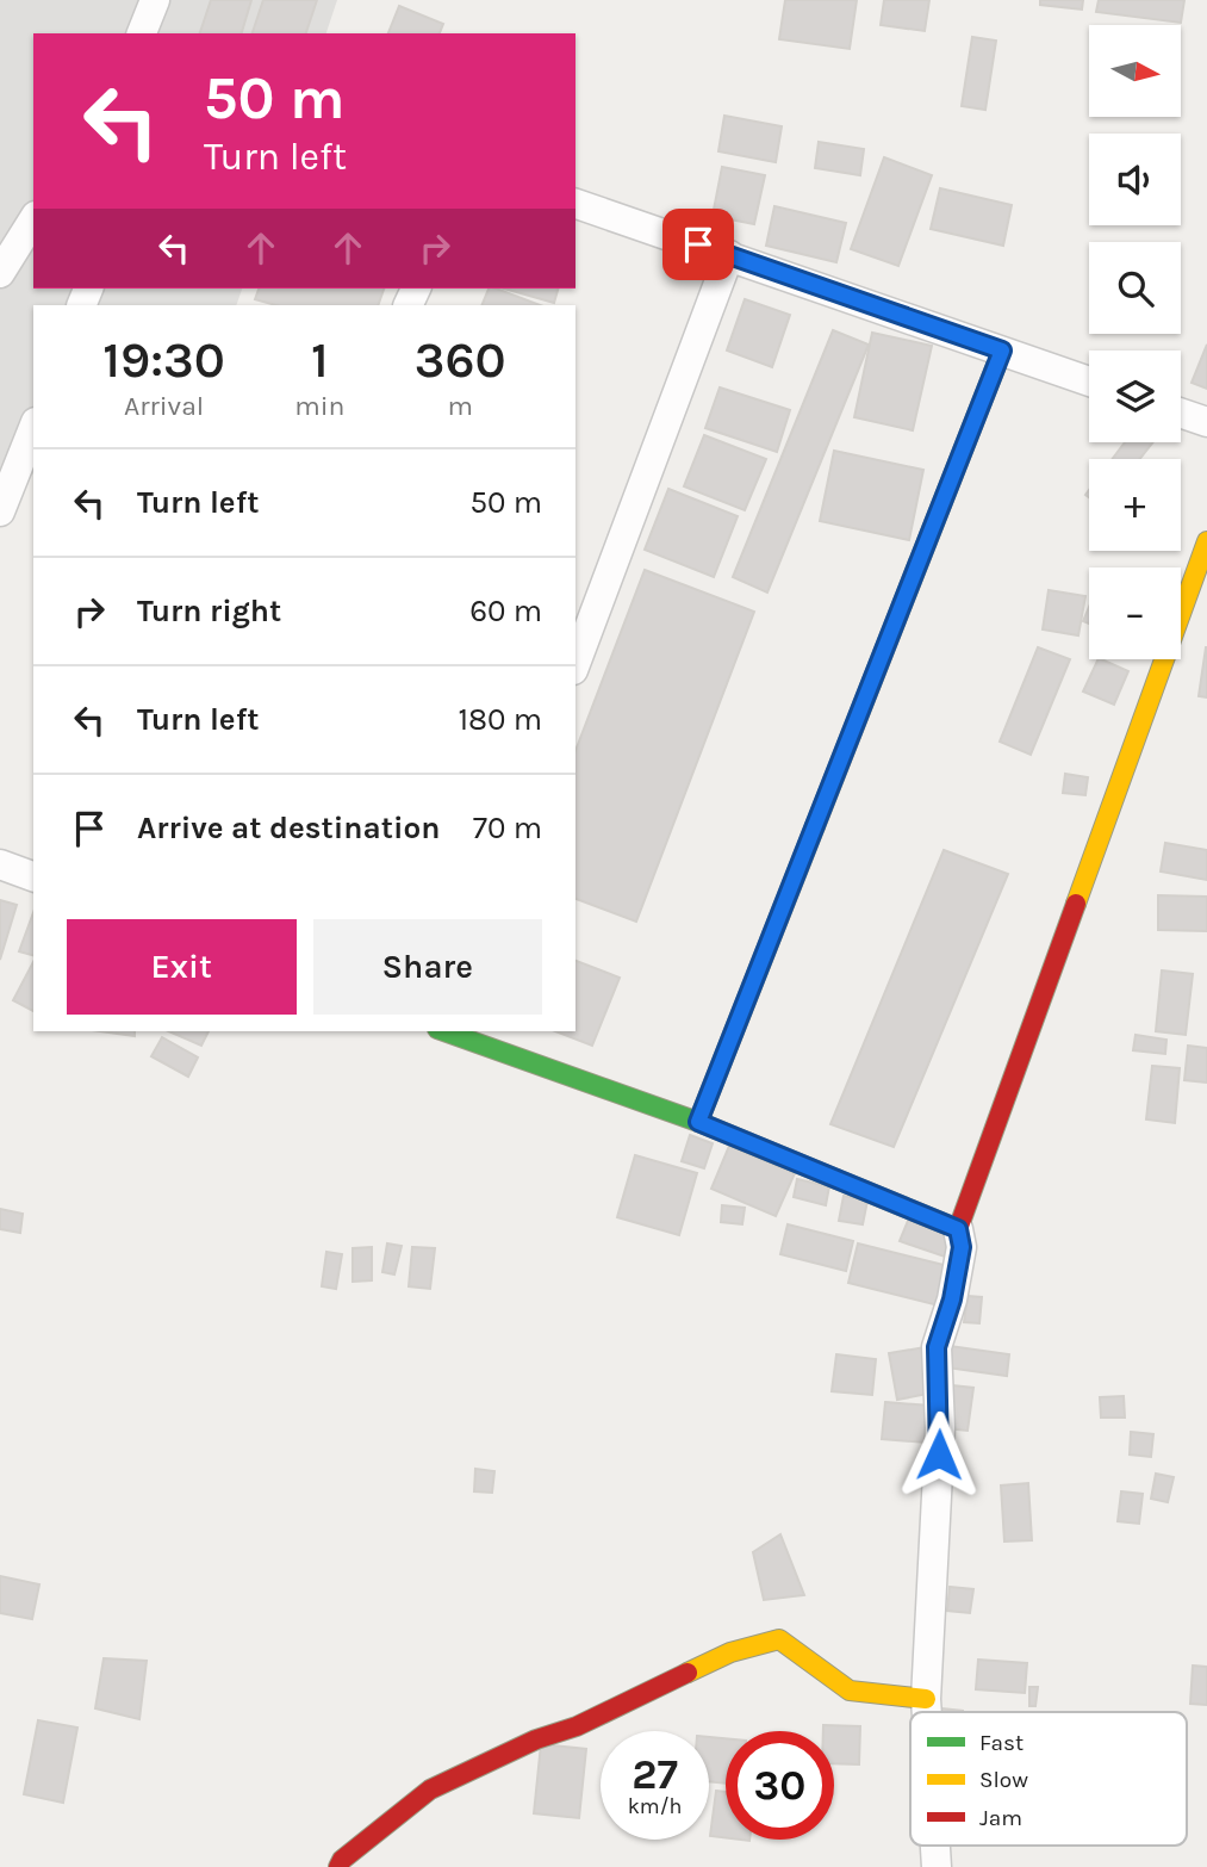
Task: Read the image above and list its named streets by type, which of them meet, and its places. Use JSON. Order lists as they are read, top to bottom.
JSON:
{
  "legend": ["Fast", "Slow", "Jam"],
  "north": "right",
  "page": {
    "map_buttons": ["+", "−"],
    "turn": ["50 m", "Turn left"],
    "eta": [
      "19:30",
      "Arrival",
      "1",
      "min",
      "360",
      "m"
    ],
    "list": [
      {
        "name": "Turn left",
        "value": "50 m"
      },
      {
        "name": "Turn right",
        "value": "60 m"
      },
      {
        "name": "Turn left",
        "value": "180 m"
      },
      {
        "name": "Arrive at destination",
        "value": "70 m"
      }
    ],
    "buttons": ["Exit", "Share"],
    "speed": "27 km/h",
    "limit": "30"
  }
}
